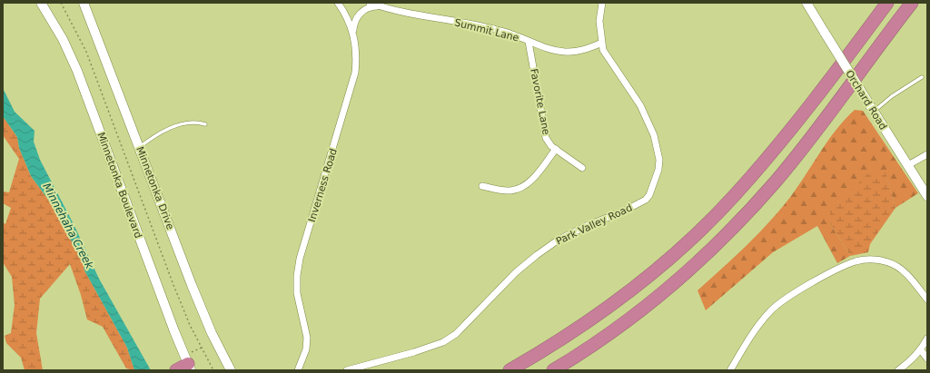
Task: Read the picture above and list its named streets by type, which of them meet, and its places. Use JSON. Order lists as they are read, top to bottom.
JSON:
{
  "streets": {
    "street": [
      "Summit Lane",
      "Orchard Road",
      "Favorite Lane",
      "Minnetonka Boulevard",
      "Inverness Road",
      "Minnetonka Drive",
      "Park Valley Road"
    ]
  },
  "crossings": [
    ["Summit Lane", "Favorite Lane"],
    ["Summit Lane", "Park Valley Road"]
  ],
  "water": ["Minnehaha Creek"]
}
